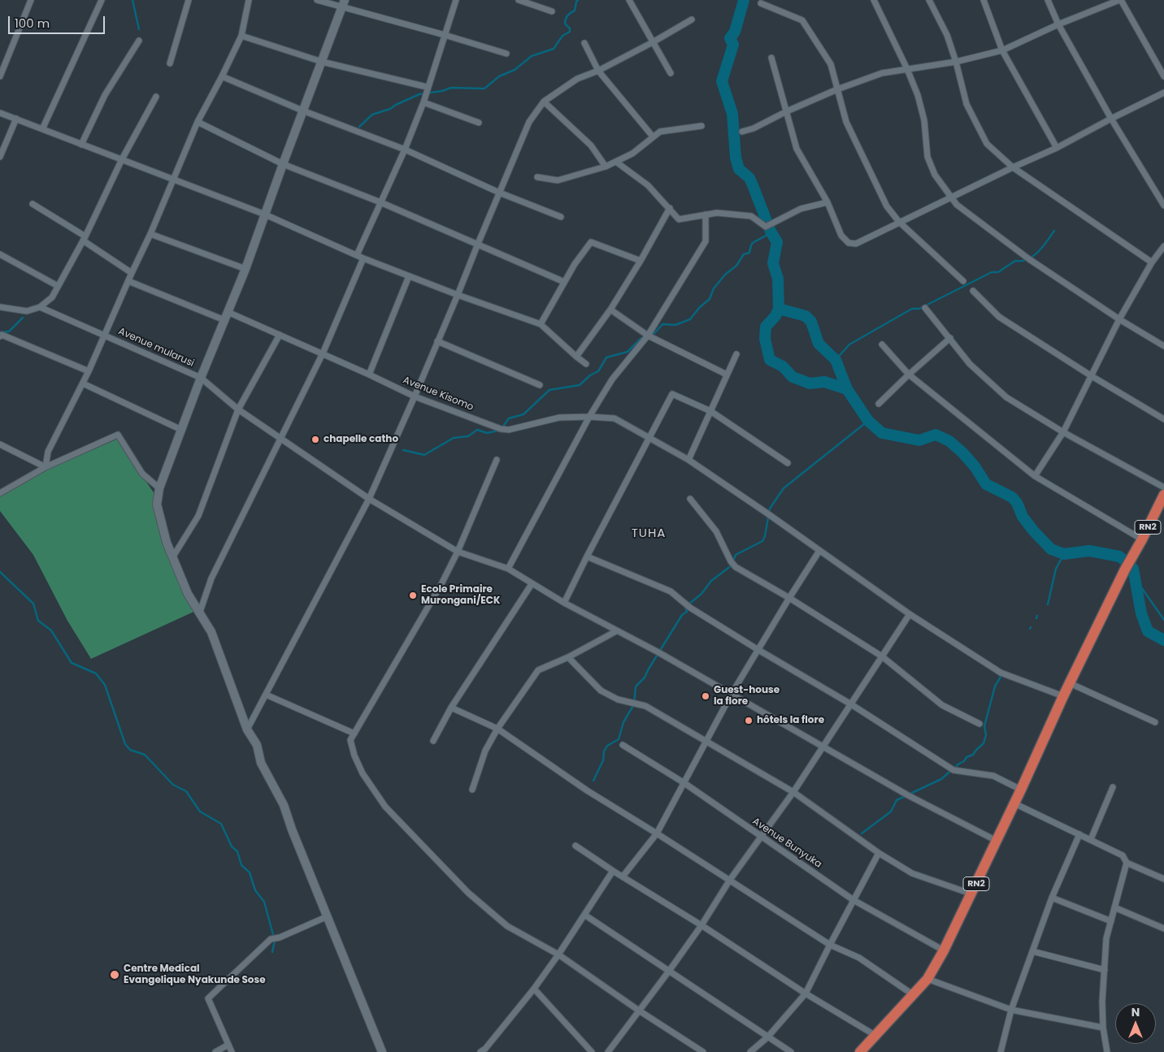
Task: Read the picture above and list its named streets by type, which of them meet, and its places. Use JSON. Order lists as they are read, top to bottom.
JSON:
{
  "streets": {
    "highway": ["RN2"],
    "street": ["Avenue mularusi", "Avenue Kisomo", "Avenue Bunyuka"]
  },
  "crossings": [
    ["Avenue mularusi", "RN2"],
    ["Avenue Kisomo", "RN2"],
    ["RN2", "Avenue Bunyuka"]
  ],
  "districts": ["TUHA"],
  "places": [
    "chapelle catho",
    "Ecole Primaire Murongani/ECK",
    "Guest-house la flore",
    "hôtels la flore",
    "Centre Medical Evangelique Nyakunde Sose"
  ],
  "scale_bar": "100 m",
  "north": "top"
}
